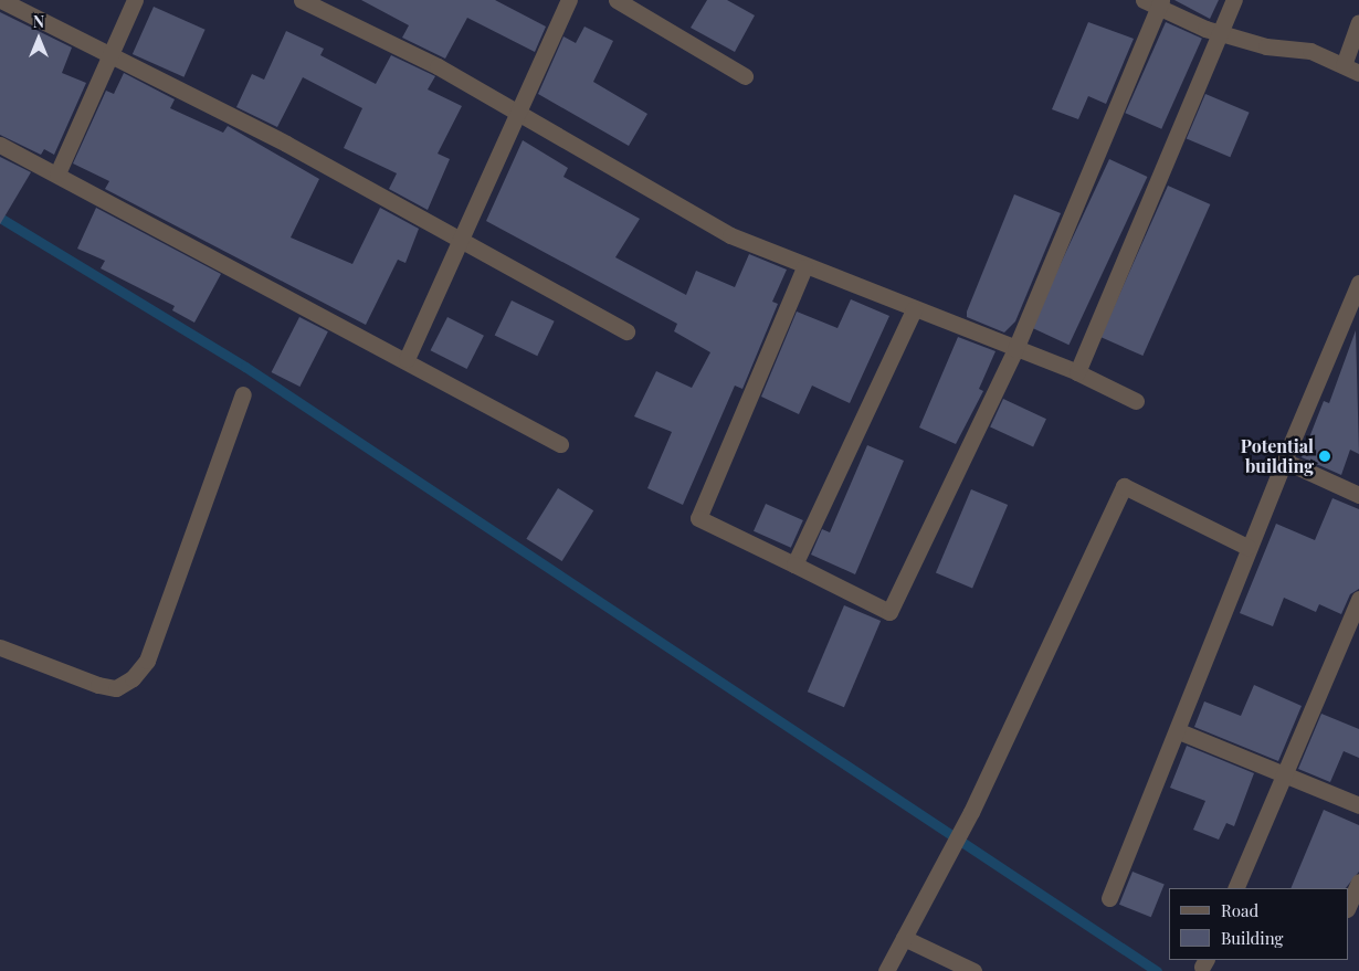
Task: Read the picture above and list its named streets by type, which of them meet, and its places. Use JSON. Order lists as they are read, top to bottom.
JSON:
{
  "places": ["Potential building"],
  "legend": ["Road", "Building"],
  "north": "top"
}
